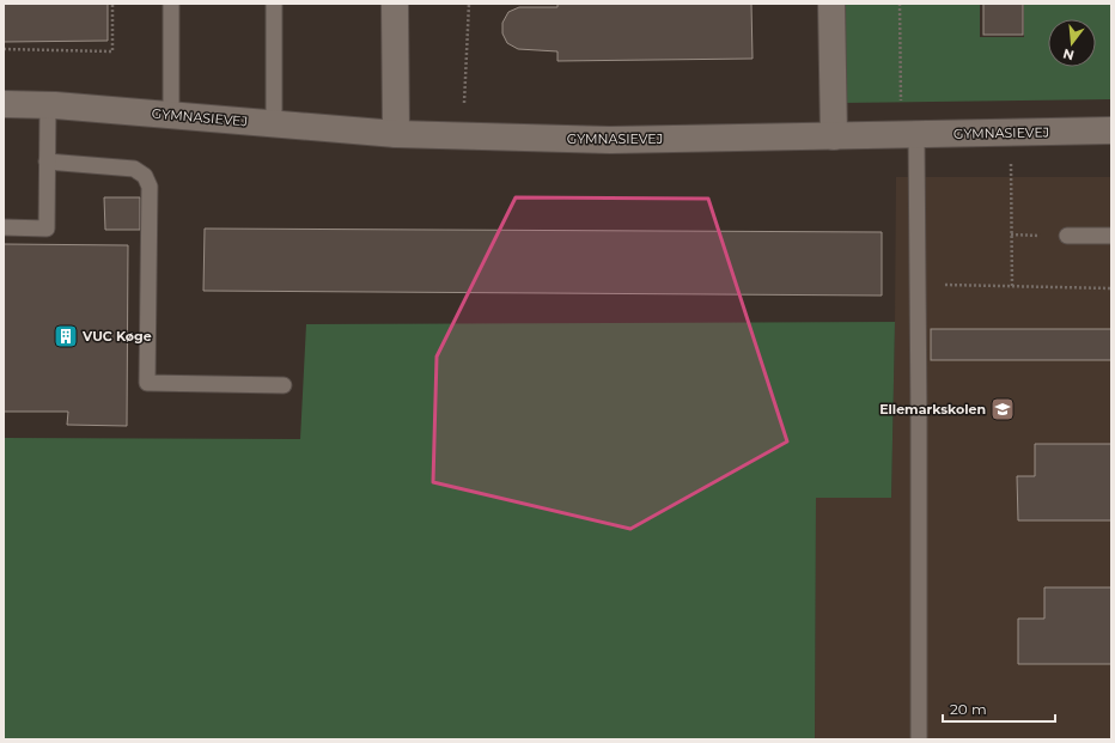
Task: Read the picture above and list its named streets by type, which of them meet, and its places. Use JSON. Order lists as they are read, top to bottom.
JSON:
{
  "streets": {
    "street": ["GYMNASIEVEJ"]
  },
  "places": {
    "building": ["VUC Køge"],
    "school or university": ["Ellemarkskolen"]
  },
  "scale_bar": "20 m",
  "north": "bottom"
}
